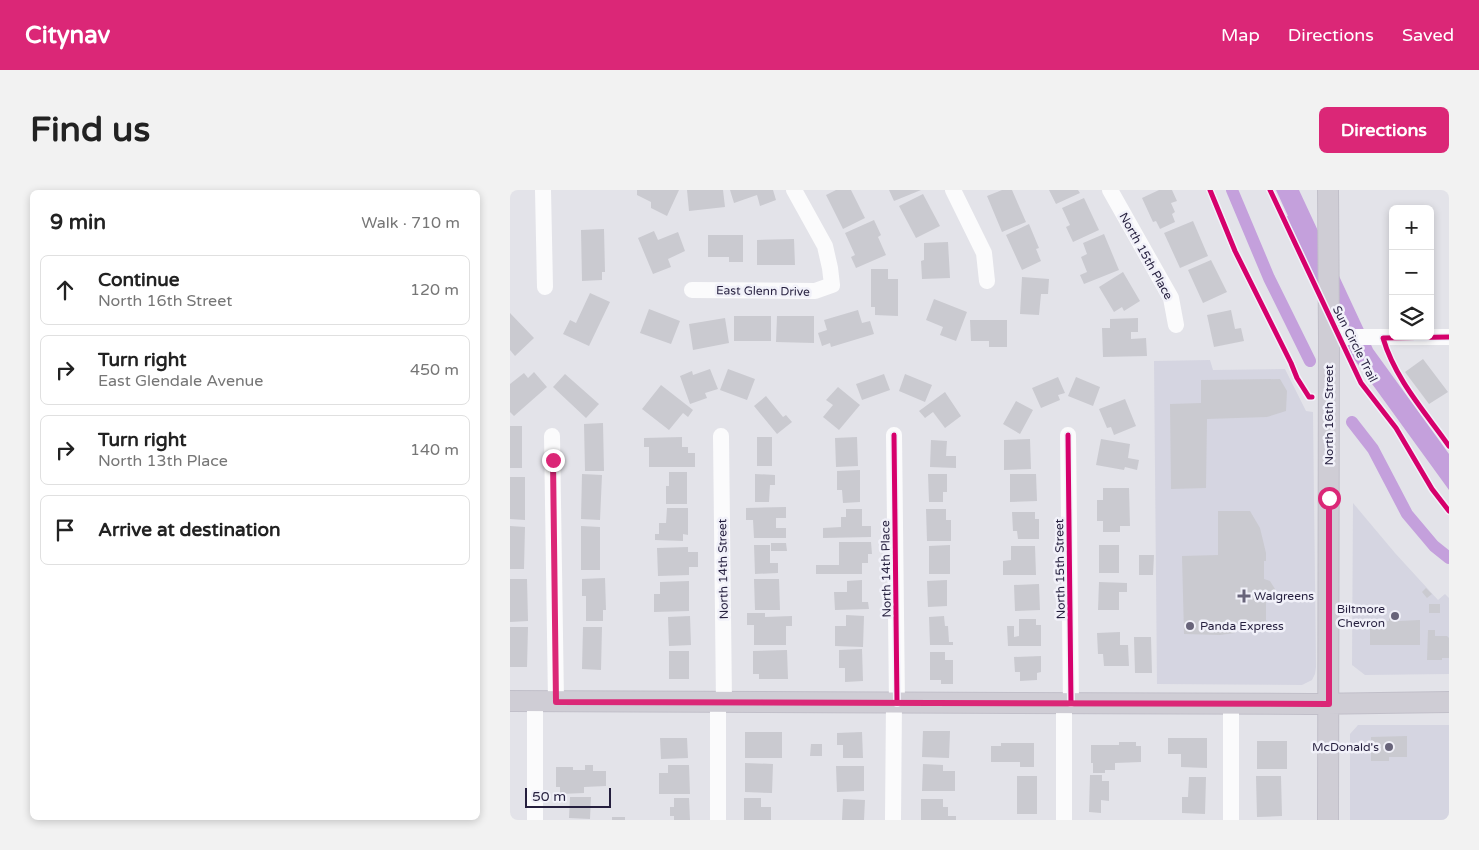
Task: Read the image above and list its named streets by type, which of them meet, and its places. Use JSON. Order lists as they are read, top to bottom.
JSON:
{
  "streets": {
    "main road": ["North 16th Street"],
    "street": [
      "North 15th Place",
      "East Glenn Drive",
      "North 14th Street",
      "North 14th Place",
      "North 15th Street"
    ],
    "cycle path": ["Sun Circle Trail"]
  },
  "places": {
    "health": ["Walgreens"],
    "other": ["Biltmore Chevron", "Panda Express", "McDonald's"]
  },
  "scale_bar": "50 m",
  "page": {
    "header": "Citynav",
    "nav": ["Map", "Directions", "Saved"],
    "buttons": "Directions",
    "title": "Find us",
    "heading": ["9 min", "Walk · 710 m"],
    "map_buttons": ["+", "−"],
    "list": [
      ["Continue", "North 16th Street", "120 m"],
      ["Turn right", "East Glendale Avenue", "450 m"],
      ["Turn right", "North 13th Place", "140 m"],
      "Arrive at destination"
    ],
    "scale": "50 m"
  }
}
